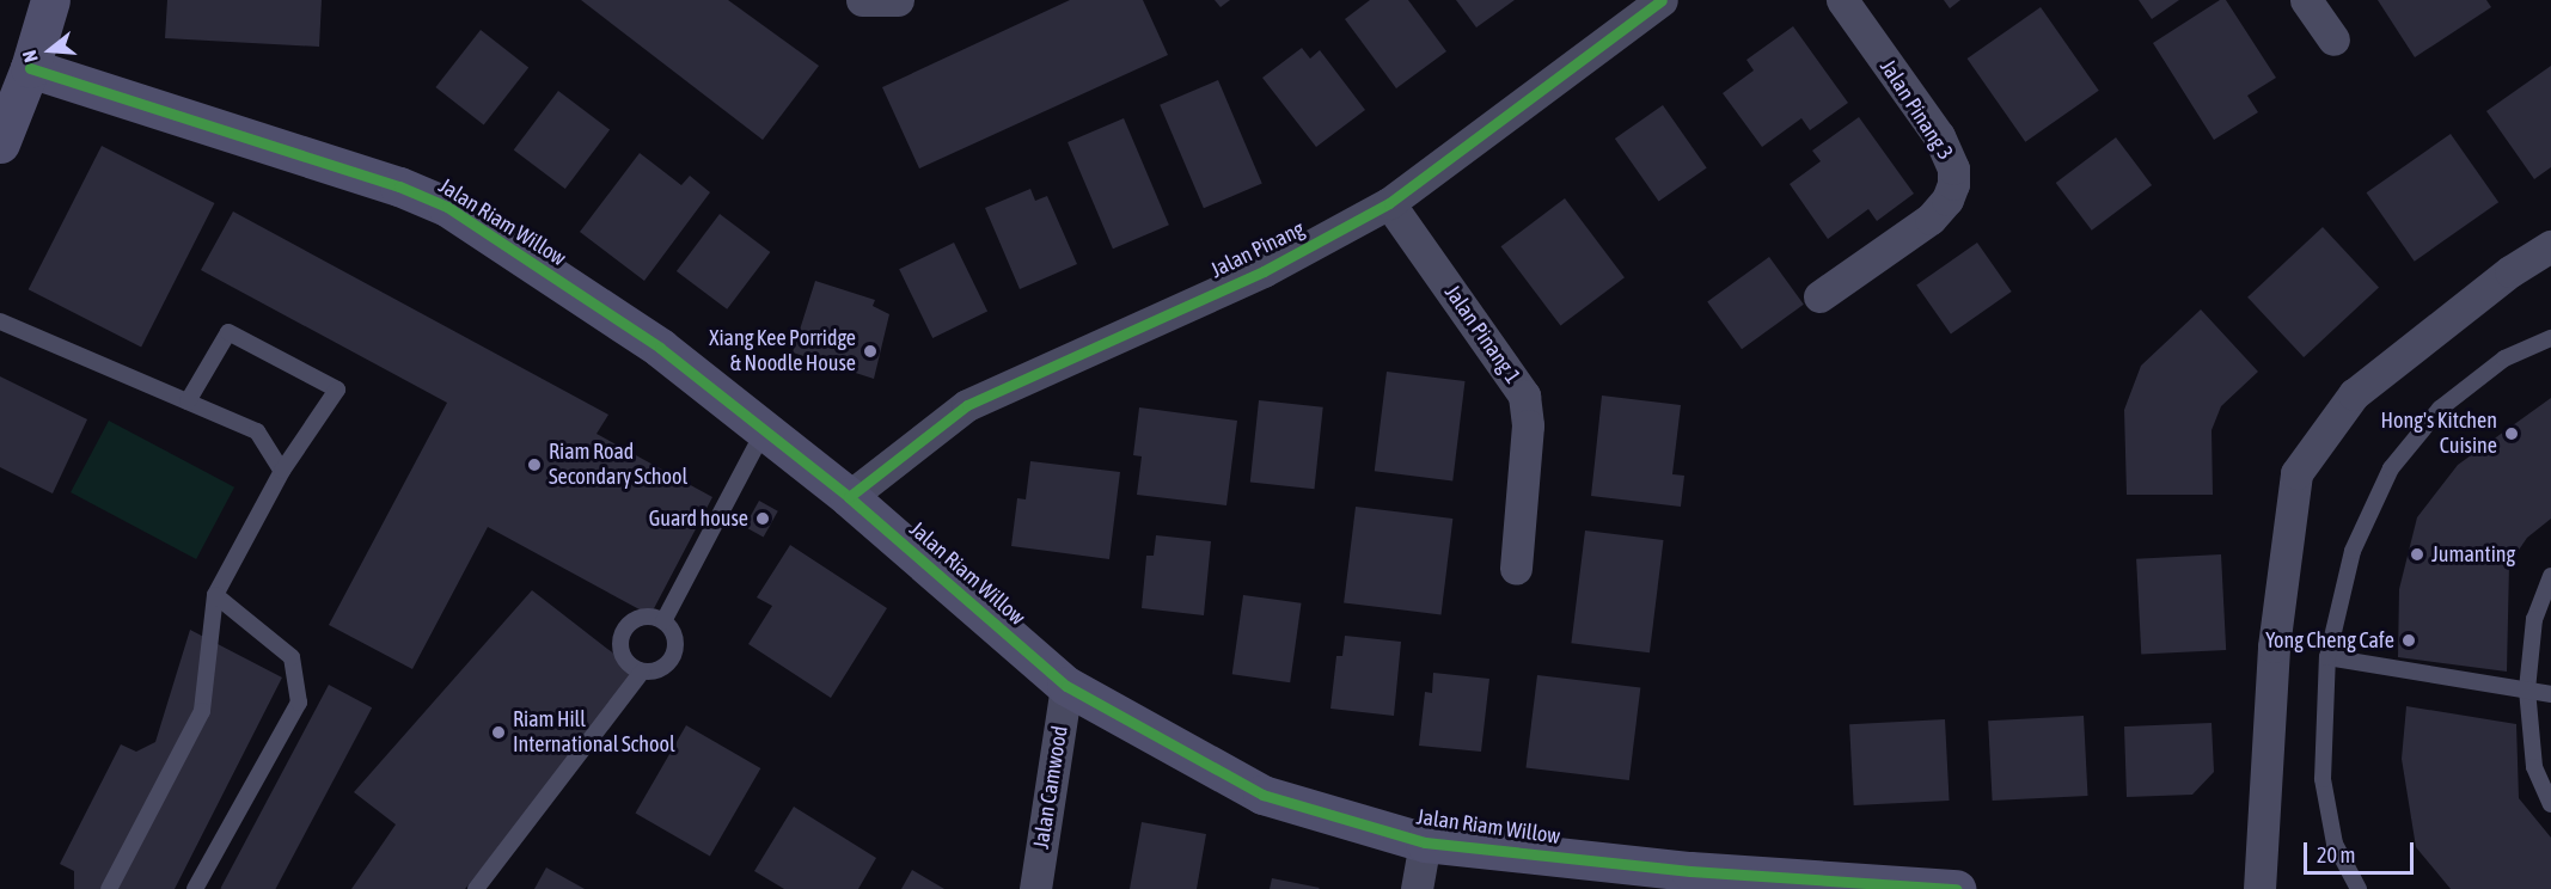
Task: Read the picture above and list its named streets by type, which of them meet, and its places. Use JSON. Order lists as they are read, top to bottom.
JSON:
{
  "streets": {
    "street": [
      "Jalan Pinang 3",
      "Jalan Riam Willow",
      "Jalan Pinang",
      "Jalan Pinang 1",
      "Jalan Camwood"
    ]
  },
  "crossings": [
    ["Jalan Riam Willow", "Jalan Pinang"],
    ["Jalan Riam Willow", "Jalan Camwood"],
    ["Jalan Pinang", "Jalan Pinang 1"]
  ],
  "places": [
    "Xiang Kee Porridge & Noodle House",
    "Hong's Kitchen Cuisine",
    "Riam Road Secondary School",
    "Guard house",
    "Jumanting",
    "Yong Cheng Cafe",
    "Riam Hill International School"
  ],
  "scale_bar": "20 m",
  "north": "left"
}
